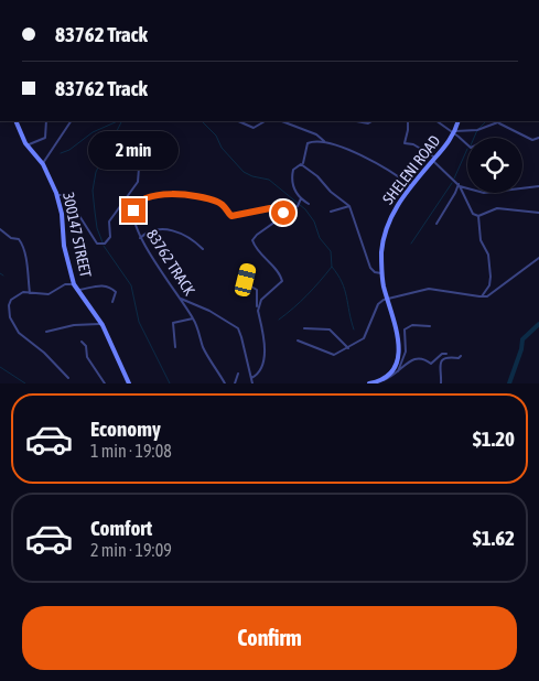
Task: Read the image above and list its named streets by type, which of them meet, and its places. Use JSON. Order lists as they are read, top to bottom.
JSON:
{
  "streets": {
    "street": ["SHELENI ROAD", "300147 STREET", "83762 TRACK"]
  },
  "page": {
    "banner": ["83762 Track", "83762 Track"],
    "bubble": "2 min",
    "list": [
      {
        "name": "Economy",
        "note": "1 min · 19:08",
        "value": "$1.20"
      },
      {
        "name": "Comfort",
        "note": "2 min · 19:09",
        "value": "$1.62"
      }
    ],
    "buttons": "Confirm"
  }
}
